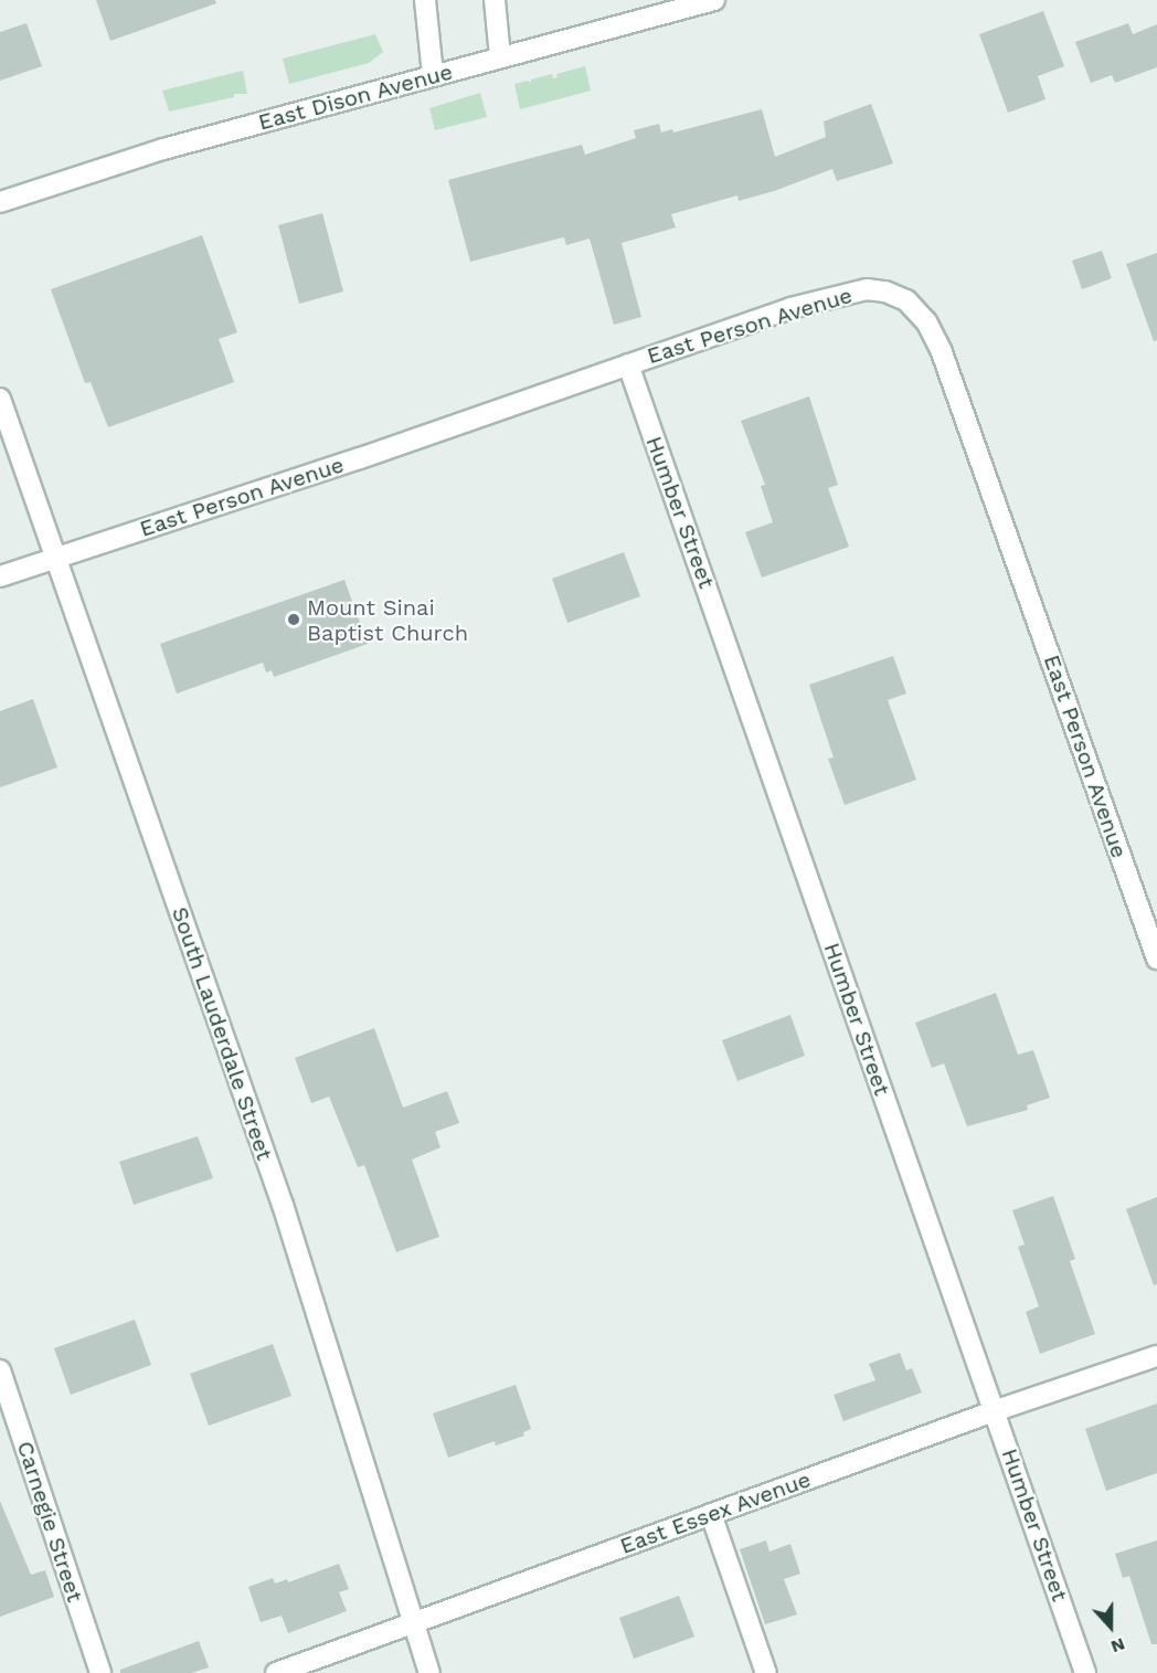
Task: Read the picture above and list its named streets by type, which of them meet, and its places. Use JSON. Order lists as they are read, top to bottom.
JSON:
{
  "streets": {
    "street": [
      "East Dison Avenue",
      "East Person Avenue",
      "Humber Street",
      "South Lauderdale Street",
      "East Essex Avenue",
      "Carnegie Street"
    ]
  },
  "crossings": [
    ["East Person Avenue", "Humber Street"],
    ["East Person Avenue", "South Lauderdale Street"],
    ["Humber Street", "East Essex Avenue"],
    ["South Lauderdale Street", "East Essex Avenue"]
  ],
  "places": ["Mount Sinai Baptist Church"],
  "north": "bottom"
}
